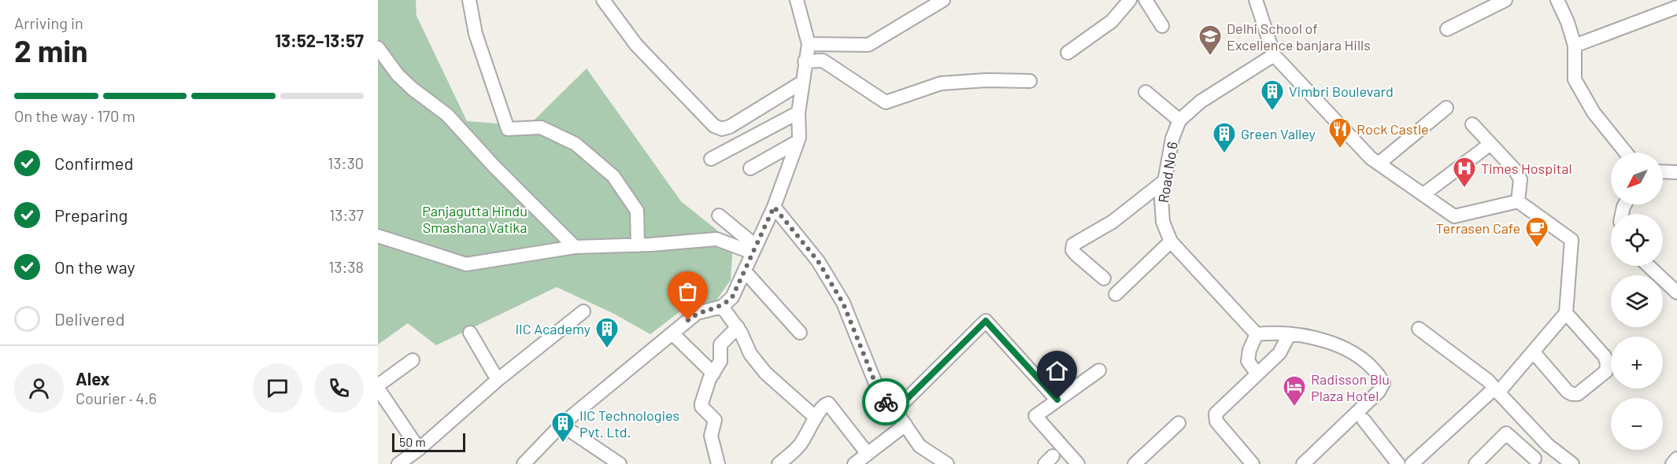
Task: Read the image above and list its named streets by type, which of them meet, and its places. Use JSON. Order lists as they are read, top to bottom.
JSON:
{
  "streets": {
    "street": ["Road No 6"]
  },
  "parks": ["Panjagutta Hindu Smashana Vatika"],
  "places": {
    "school or university": ["Delhi School of Excellence banjara Hills"],
    "building": [
      "Vimbri Boulevard",
      "Green Valley",
      "IIC Academy",
      "IIC Technologies Pvt. Ltd."
    ],
    "restaurant": ["Rock Castle"],
    "hospital": ["Times Hospital"],
    "cafe": ["Terrasen Cafe"],
    "hotel": ["Radisson Blu Plaza Hotel"]
  },
  "scale_bar": "50 m",
  "north": "bottom left",
  "page": {
    "heading": ["2 min", "Arriving in", "13:52–13:57"],
    "panel": ["Alex", "Courier · 4.6"],
    "bar": "On the way · 170 m",
    "list": [
      ["Confirmed", "13:30"],
      ["Preparing", "13:37"],
      ["On the way", "13:38"],
      "Delivered"
    ],
    "map_buttons": ["+", "−"],
    "scale": "50 m"
  }
}
